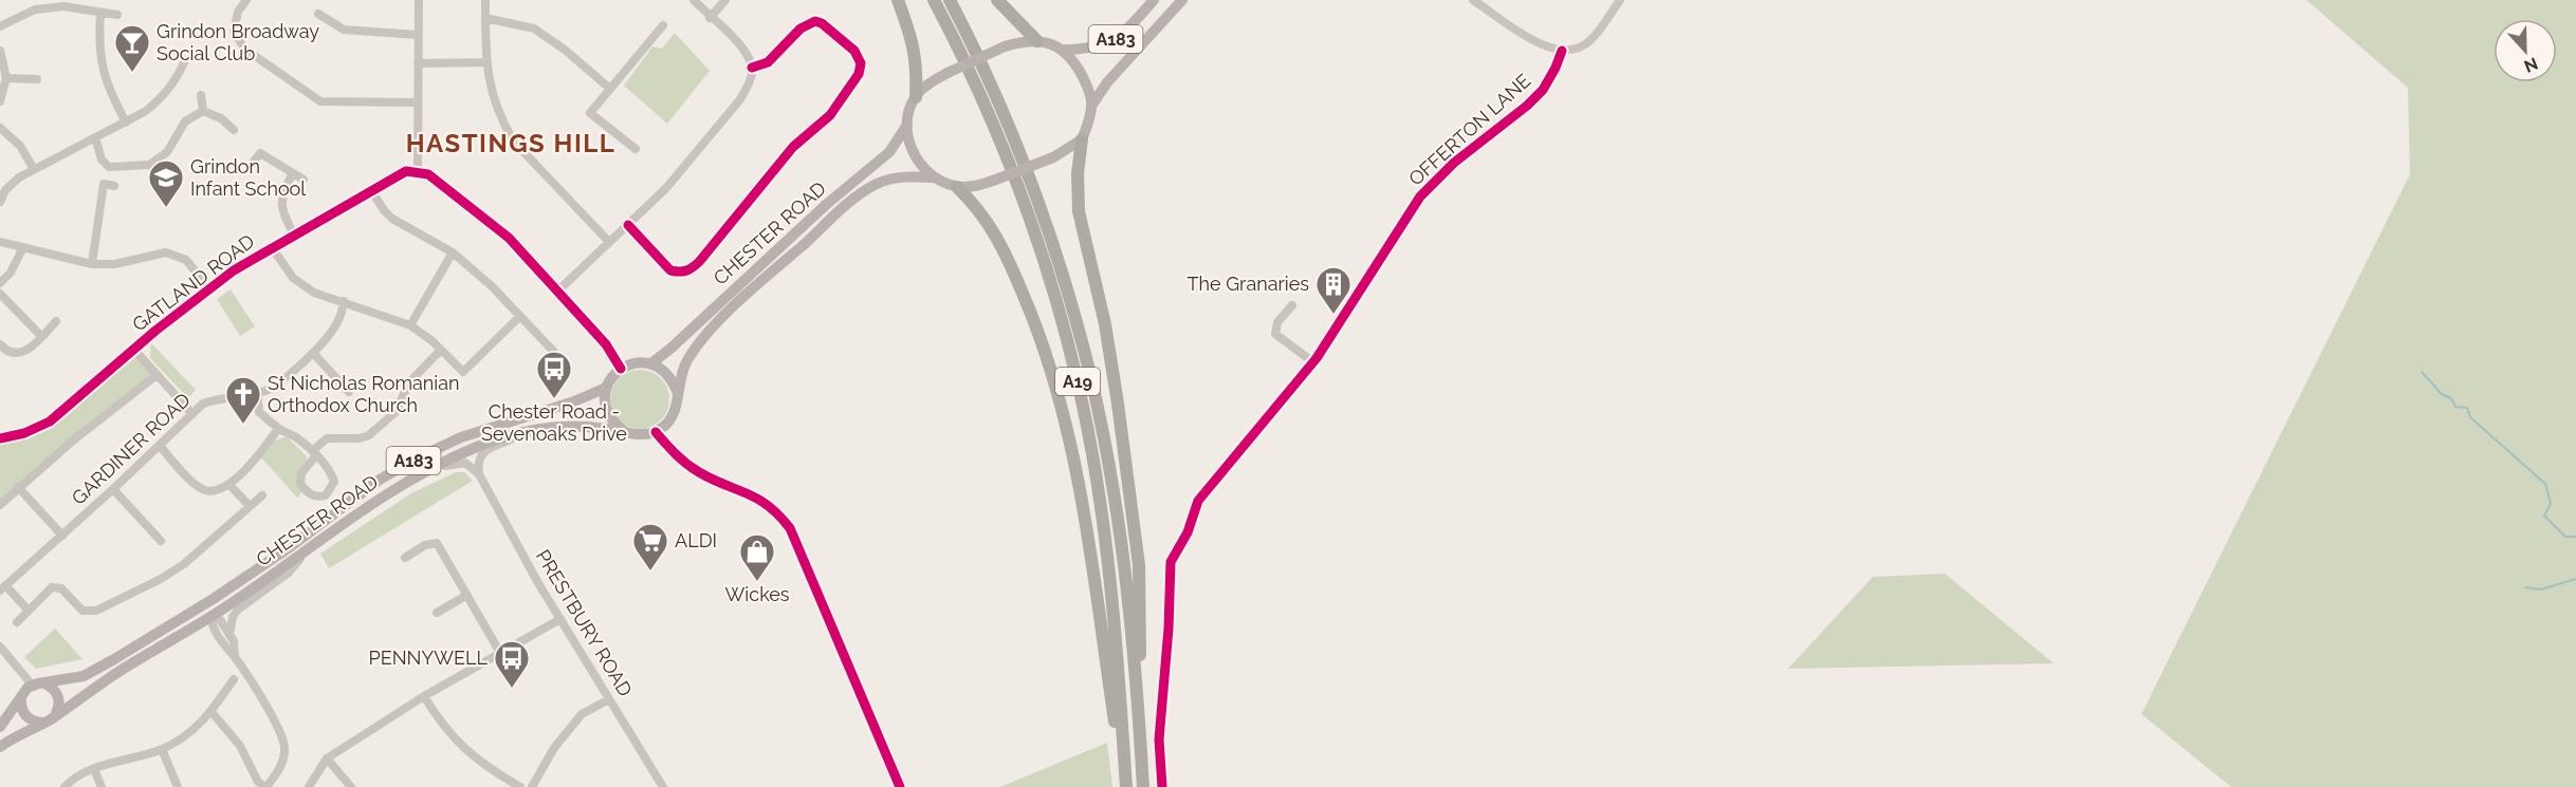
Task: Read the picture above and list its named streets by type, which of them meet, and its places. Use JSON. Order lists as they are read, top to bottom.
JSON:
{
  "streets": {
    "highway": ["A19"],
    "main road": ["A183", "CHESTER ROAD"],
    "street": [
      "OFFERTON LANE",
      "GATLAND ROAD",
      "GARDINER ROAD",
      "PRESTBURY ROAD"
    ]
  },
  "crossings": [
    ["A183", "CHESTER ROAD"]
  ],
  "districts": ["HASTINGS HILL"],
  "places": {
    "bar": ["Grindon Broadway Social Club"],
    "school or university": ["Grindon Infant School"],
    "building": ["The Granaries"],
    "bus stop": ["Chester Road - Sevenoaks Drive", "PENNYWELL"],
    "church": ["St Nicholas Romanian Orthodox Church"],
    "supermarket": ["ALDI"],
    "shop": ["Wickes"]
  },
  "north": "bottom"
}
